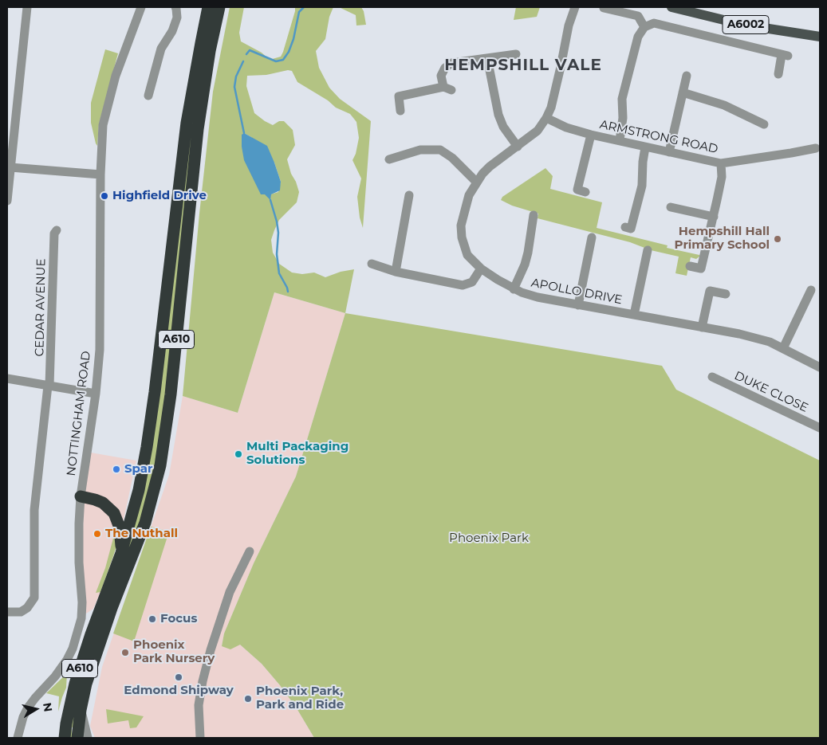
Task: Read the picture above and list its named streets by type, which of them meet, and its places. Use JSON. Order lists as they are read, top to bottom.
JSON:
{
  "streets": {
    "highway": ["A610"],
    "main road": ["A6002"],
    "street": [
      "ARMSTRONG ROAD",
      "APOLLO DRIVE",
      "CEDAR AVENUE",
      "DUKE CLOSE",
      "NOTTINGHAM ROAD"
    ]
  },
  "crossings": [
    ["ARMSTRONG ROAD", "APOLLO DRIVE"]
  ],
  "districts": ["HEMPSHILL VALE"],
  "parks": ["Phoenix Park"],
  "places": [
    "Highfield Drive",
    "Hempshill Hall Primary School",
    "Multi Packaging Solutions",
    "Spar",
    "The Nuthall",
    "Focus",
    "Phoenix Park Nursery",
    "Edmond Shipway",
    "Phoenix Park, Park and Ride"
  ],
  "north": "right"
}
